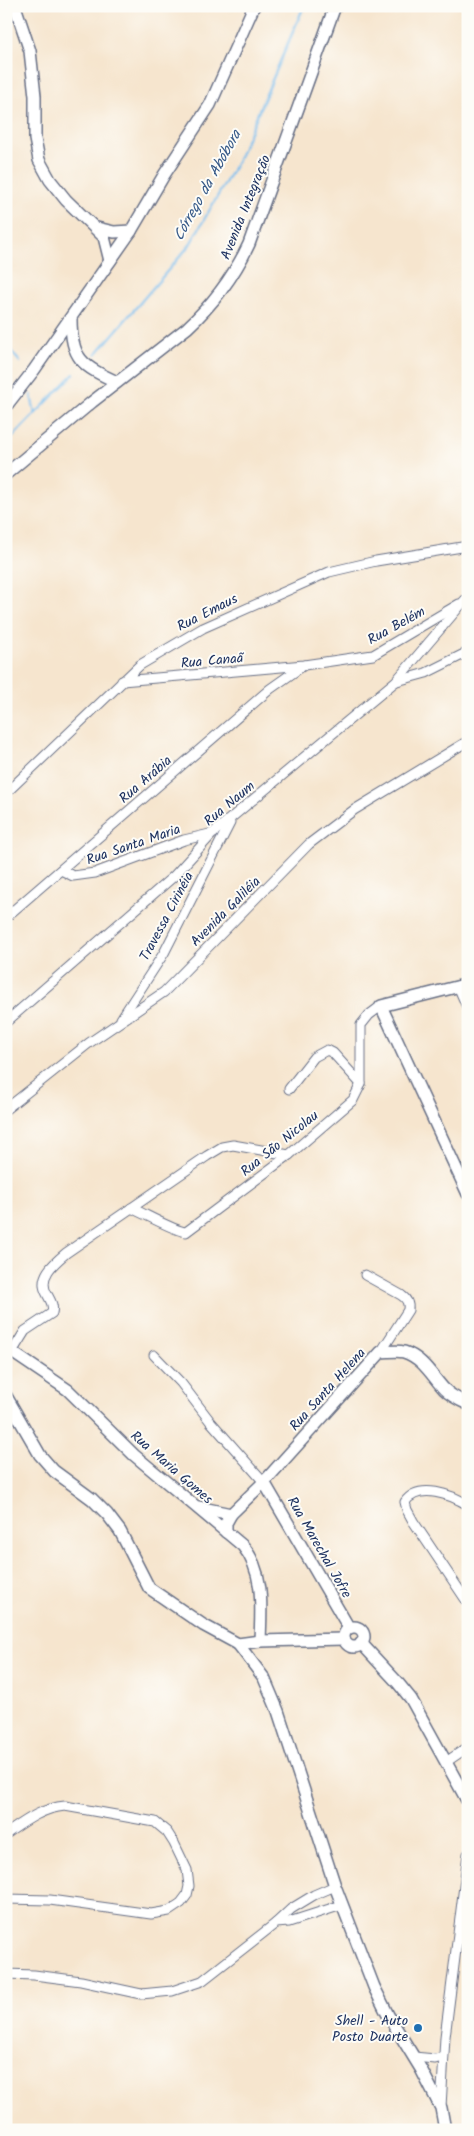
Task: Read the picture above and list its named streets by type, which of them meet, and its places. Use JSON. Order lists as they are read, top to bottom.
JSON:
{
  "streets": {
    "street": [
      "Avenida Integração",
      "Rua Emaus",
      "Rua Belém",
      "Rua Canaã",
      "Rua Arábia",
      "Rua Naum",
      "Rua Santa Maria",
      "Avenida Galiléia",
      "Travessa Cirinéia",
      "Rua São Nicolau",
      "Rua Santa Helena",
      "Rua Maria Gomes",
      "Rua Marechal Jofre"
    ]
  },
  "crossings": [
    ["Rua Emaus", "Rua Canaã"],
    ["Rua Belém", "Rua Canaã"],
    ["Rua Belém", "Rua Arábia"],
    ["Rua Belém", "Rua Naum"],
    ["Rua Canaã", "Rua Arábia"],
    ["Rua Arábia", "Rua Santa Maria"],
    ["Rua Naum", "Rua Santa Maria"],
    ["Rua Naum", "Travessa Cirinéia"],
    ["Avenida Galiléia", "Travessa Cirinéia"],
    ["Rua Santa Helena", "Rua Marechal Jofre"]
  ],
  "water": ["Córrego da Abóbora"],
  "places": ["Shell - Auto Posto Duarte"]
}
